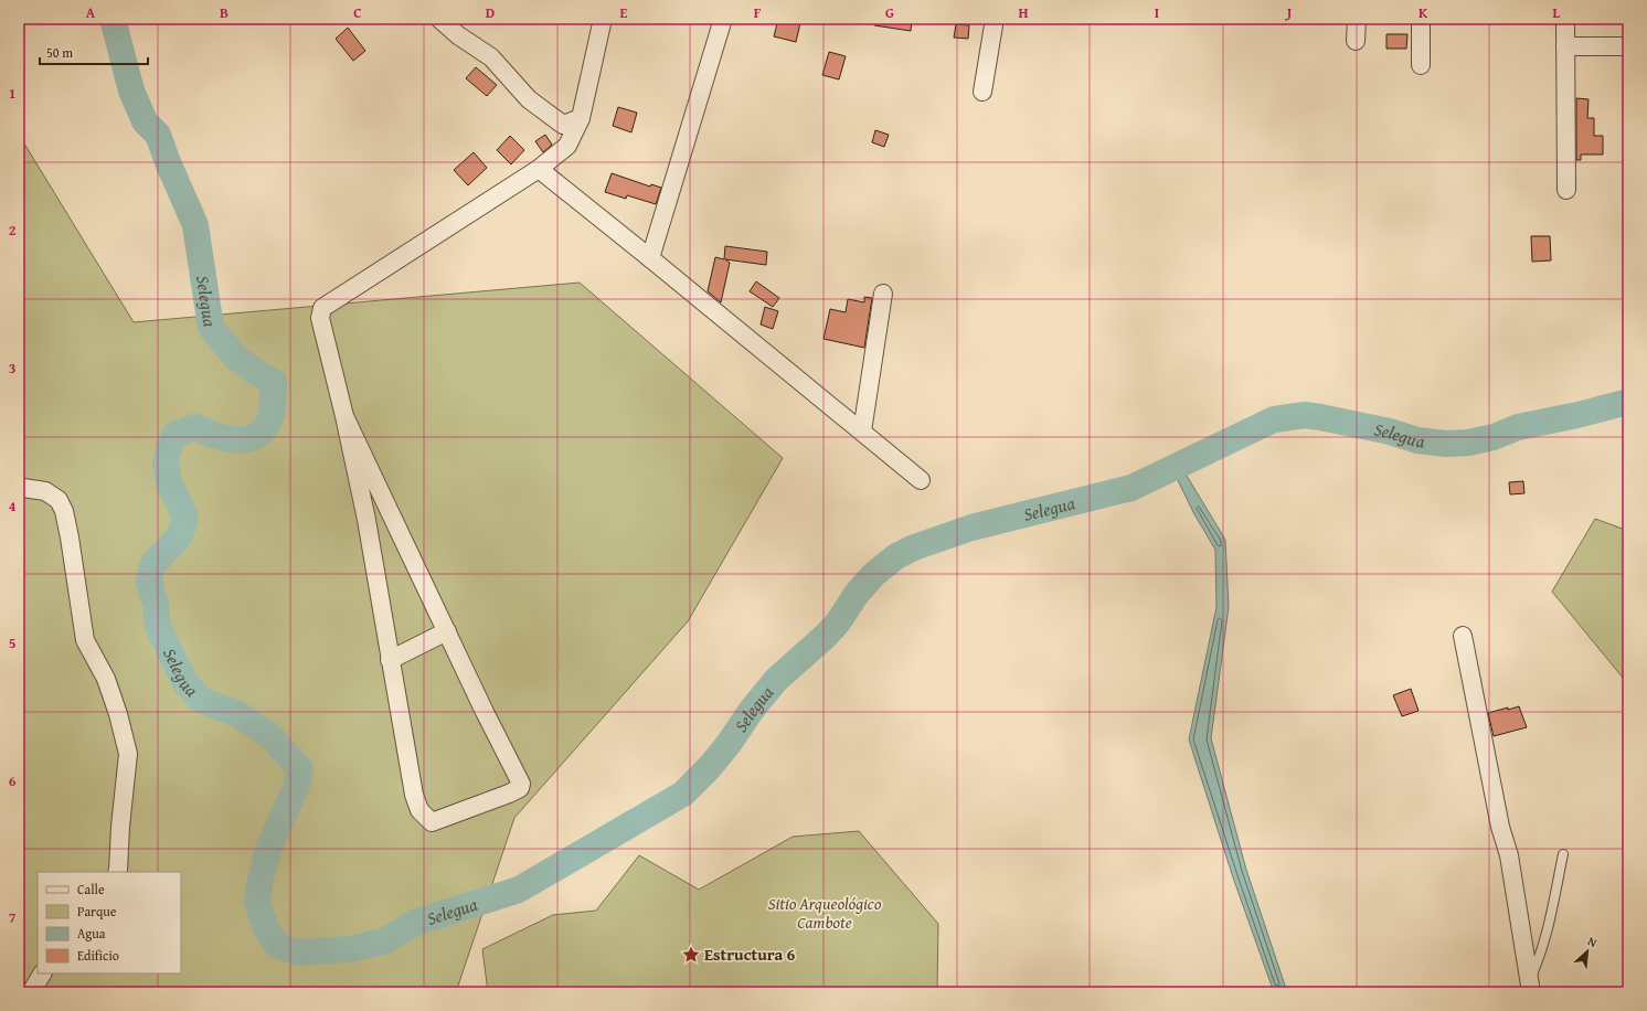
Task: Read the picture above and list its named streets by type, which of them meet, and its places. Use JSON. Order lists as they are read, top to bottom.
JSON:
{
  "water": ["Selegua"],
  "parks": ["Sitio Arqueológico Cambote"],
  "places": {
    "place": ["Estructura 6"]
  },
  "legend": [
    "Calle",
    "Parque",
    "Agua",
    "Edificio"
  ],
  "scale_bar": "50 m",
  "north": "top right",
  "grid": {
    "columns": [
      "A",
      "B",
      "C",
      "D",
      "E",
      "F",
      "G",
      "H",
      "I",
      "J",
      "K",
      "L"
    ],
    "rows": [
      "1",
      "2",
      "3",
      "4",
      "5",
      "6",
      "7"
    ]
  }
}
